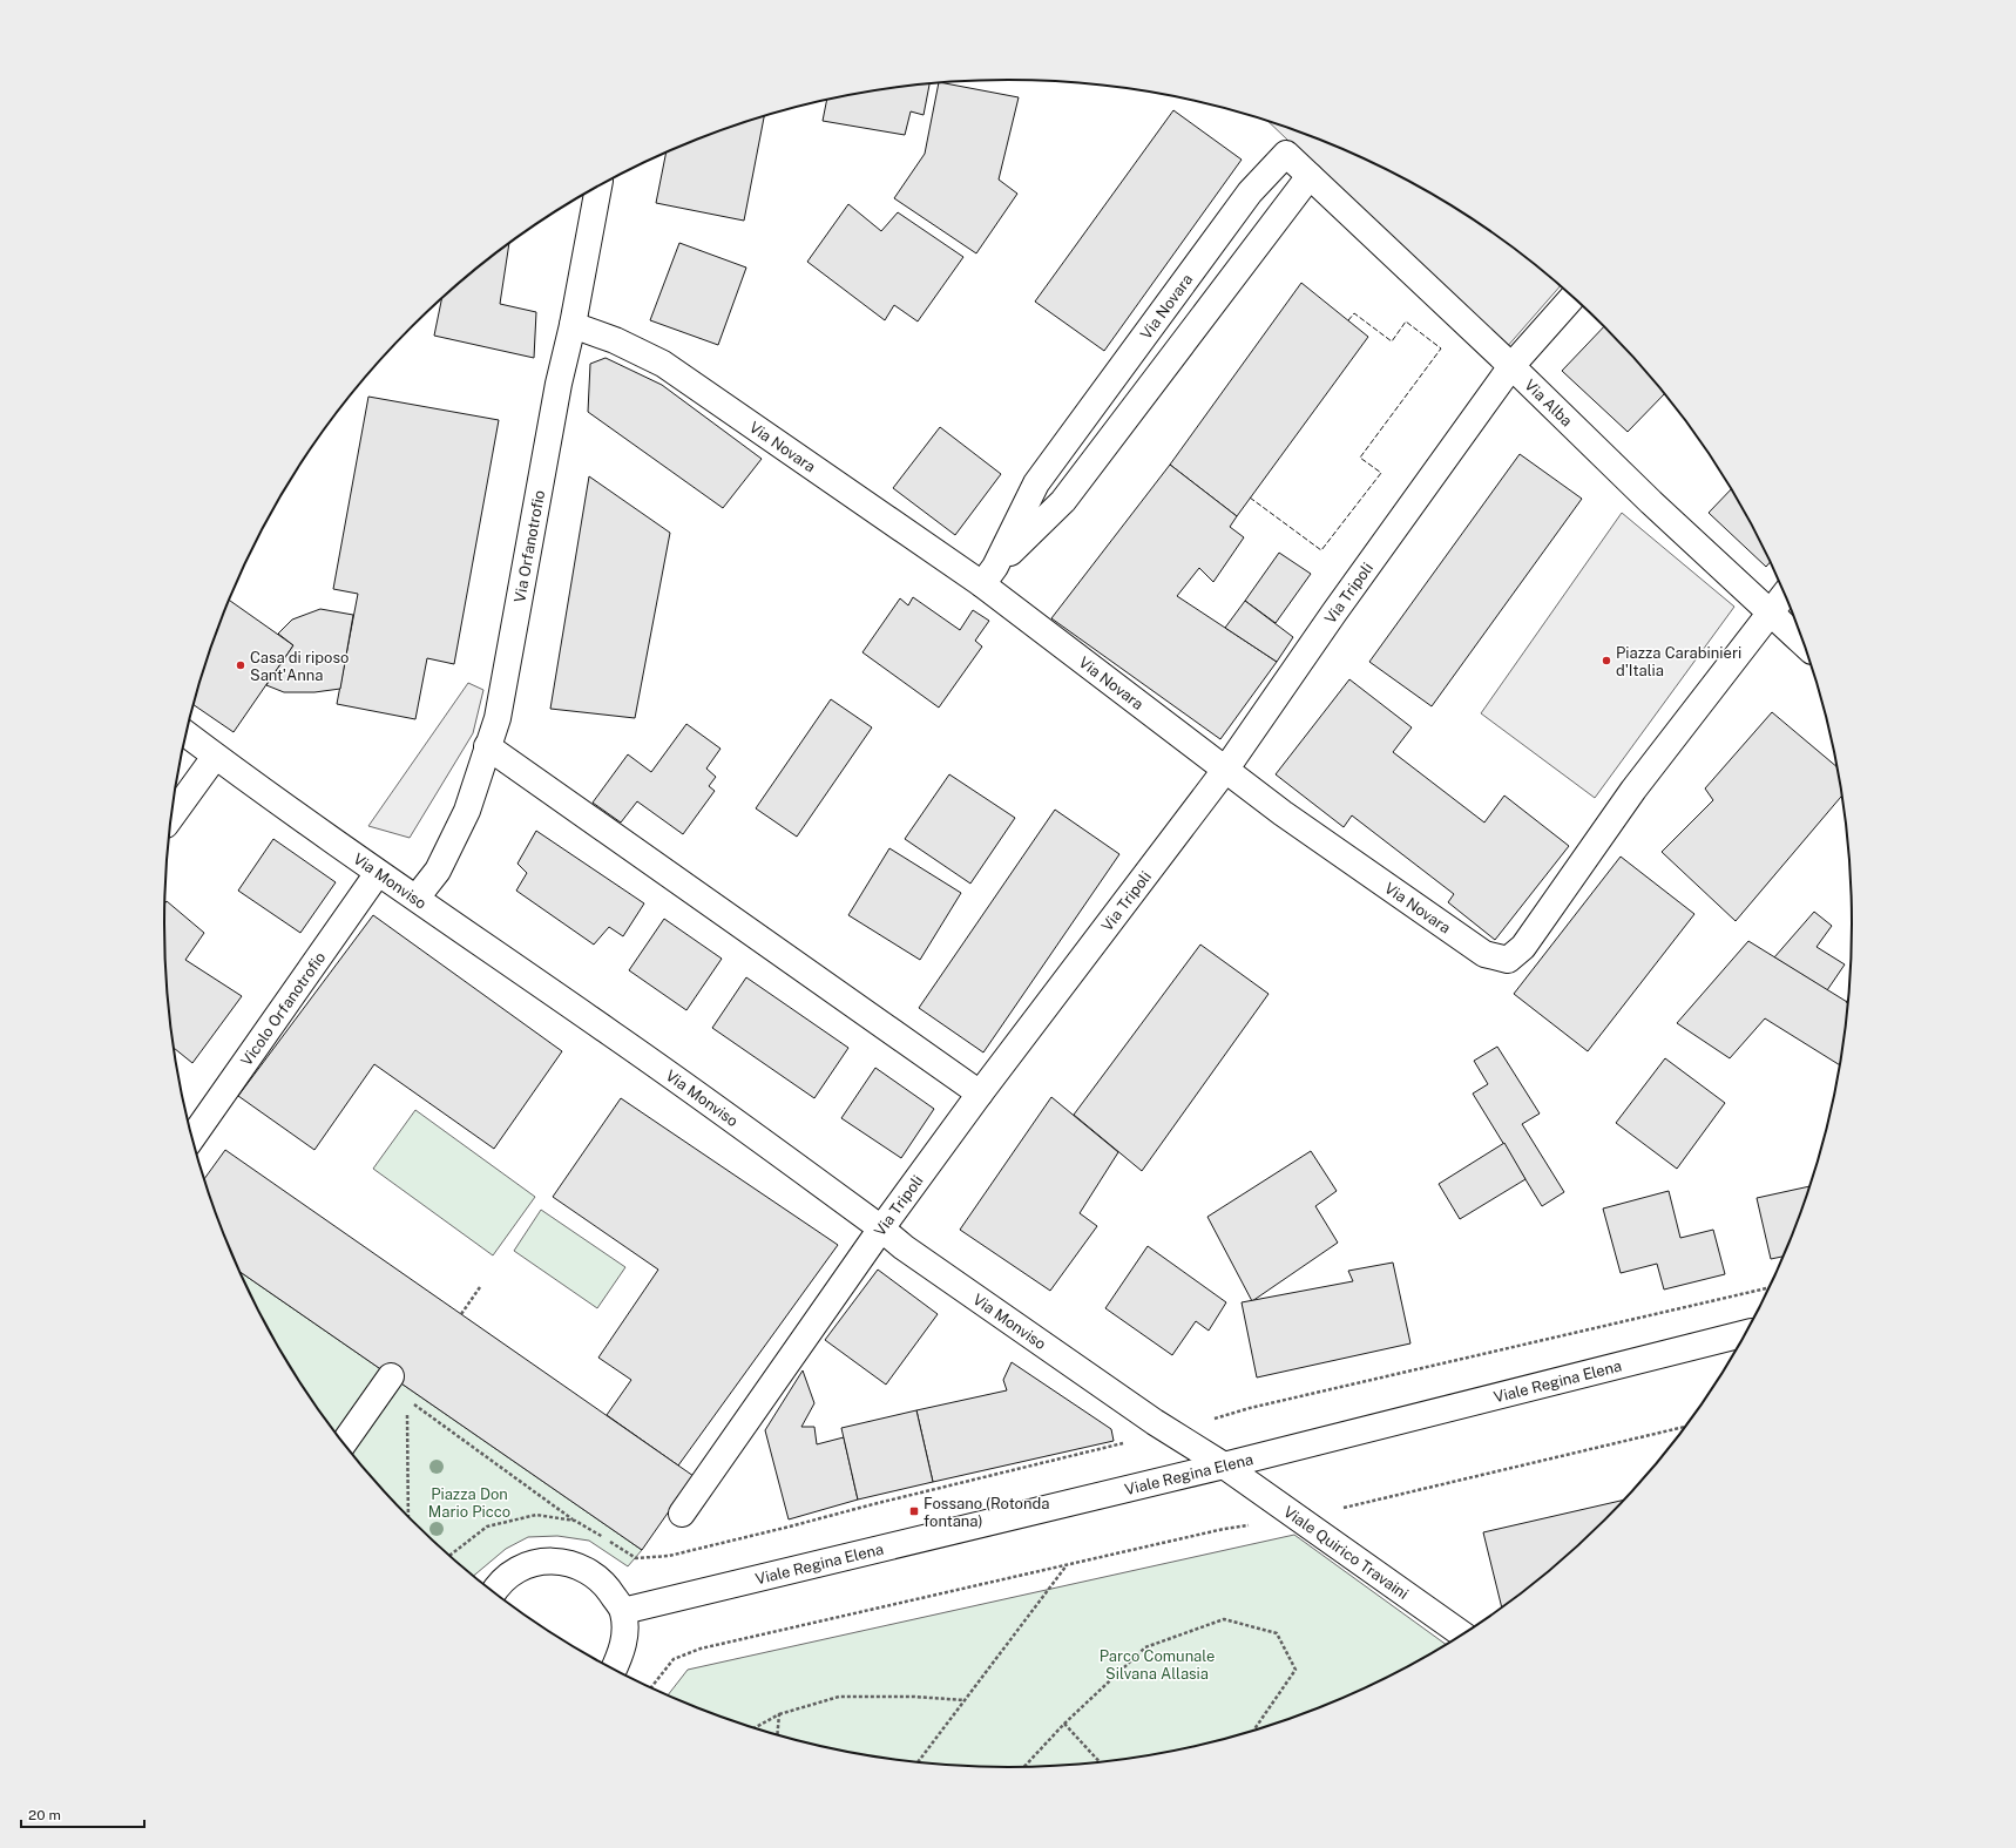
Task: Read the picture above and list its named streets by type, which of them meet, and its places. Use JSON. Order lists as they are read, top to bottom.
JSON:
{
  "streets": {
    "street": [
      "Via Novara",
      "Via Alba",
      "Via Orfanotrofio",
      "Via Tripoli",
      "Via Monviso",
      "Vicolo Orfanotrofio",
      "Viale Regina Elena",
      "Viale Quirico Travaini"
    ]
  },
  "crossings": [
    ["Via Novara", "Via Alba"],
    ["Via Novara", "Via Orfanotrofio"],
    ["Via Novara", "Via Tripoli"],
    ["Via Alba", "Via Tripoli"],
    ["Via Orfanotrofio", "Via Monviso"],
    ["Via Tripoli", "Via Monviso"],
    ["Via Monviso", "Vicolo Orfanotrofio"],
    ["Via Monviso", "Viale Regina Elena"],
    ["Via Monviso", "Viale Quirico Travaini"],
    ["Viale Regina Elena", "Viale Quirico Travaini"]
  ],
  "parks": ["Piazza Don Mario Picco", "Parco Comunale Silvana Allasia"],
  "places": {
    "other": ["Piazza Carabinieri d'Italia", "Casa di riposo Sant'Anna"],
    "transit": ["Fossano (Rotonda fontana)"]
  },
  "scale_bar": "20 m"
}
